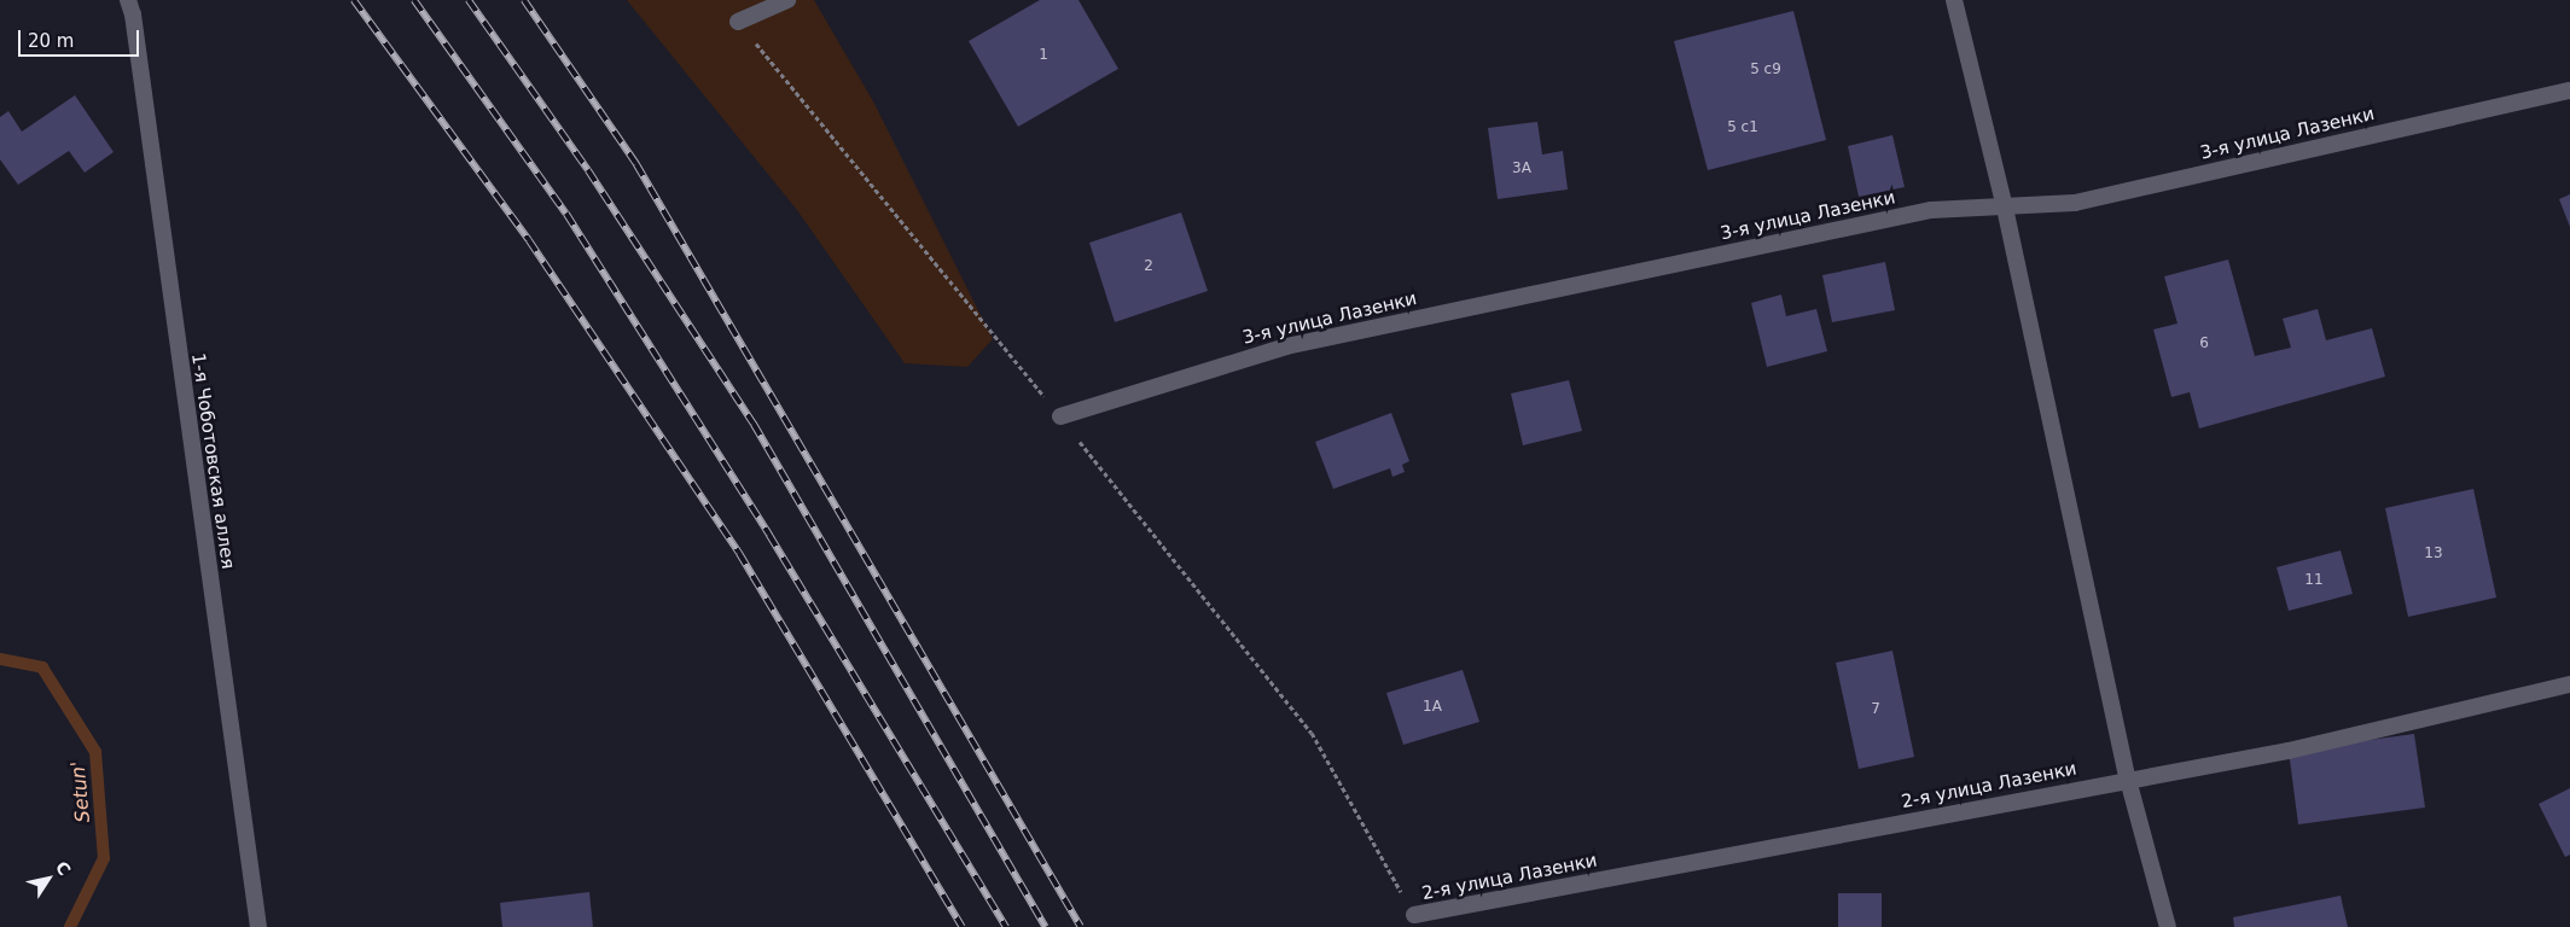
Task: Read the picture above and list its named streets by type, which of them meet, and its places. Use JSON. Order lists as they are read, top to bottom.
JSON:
{
  "streets": {
    "street": ["3-я улица Лазенки", "1-я Чоботовская аллея", "2-я улица Лазенки"]
  },
  "water": ["Setun'"],
  "house_numbers": [
    "1",
    "5 с9",
    "5 с1",
    "3А",
    "2",
    "6",
    "13",
    "11",
    "1А",
    "7"
  ],
  "scale_bar": "20 m",
  "north": "top right"
}
